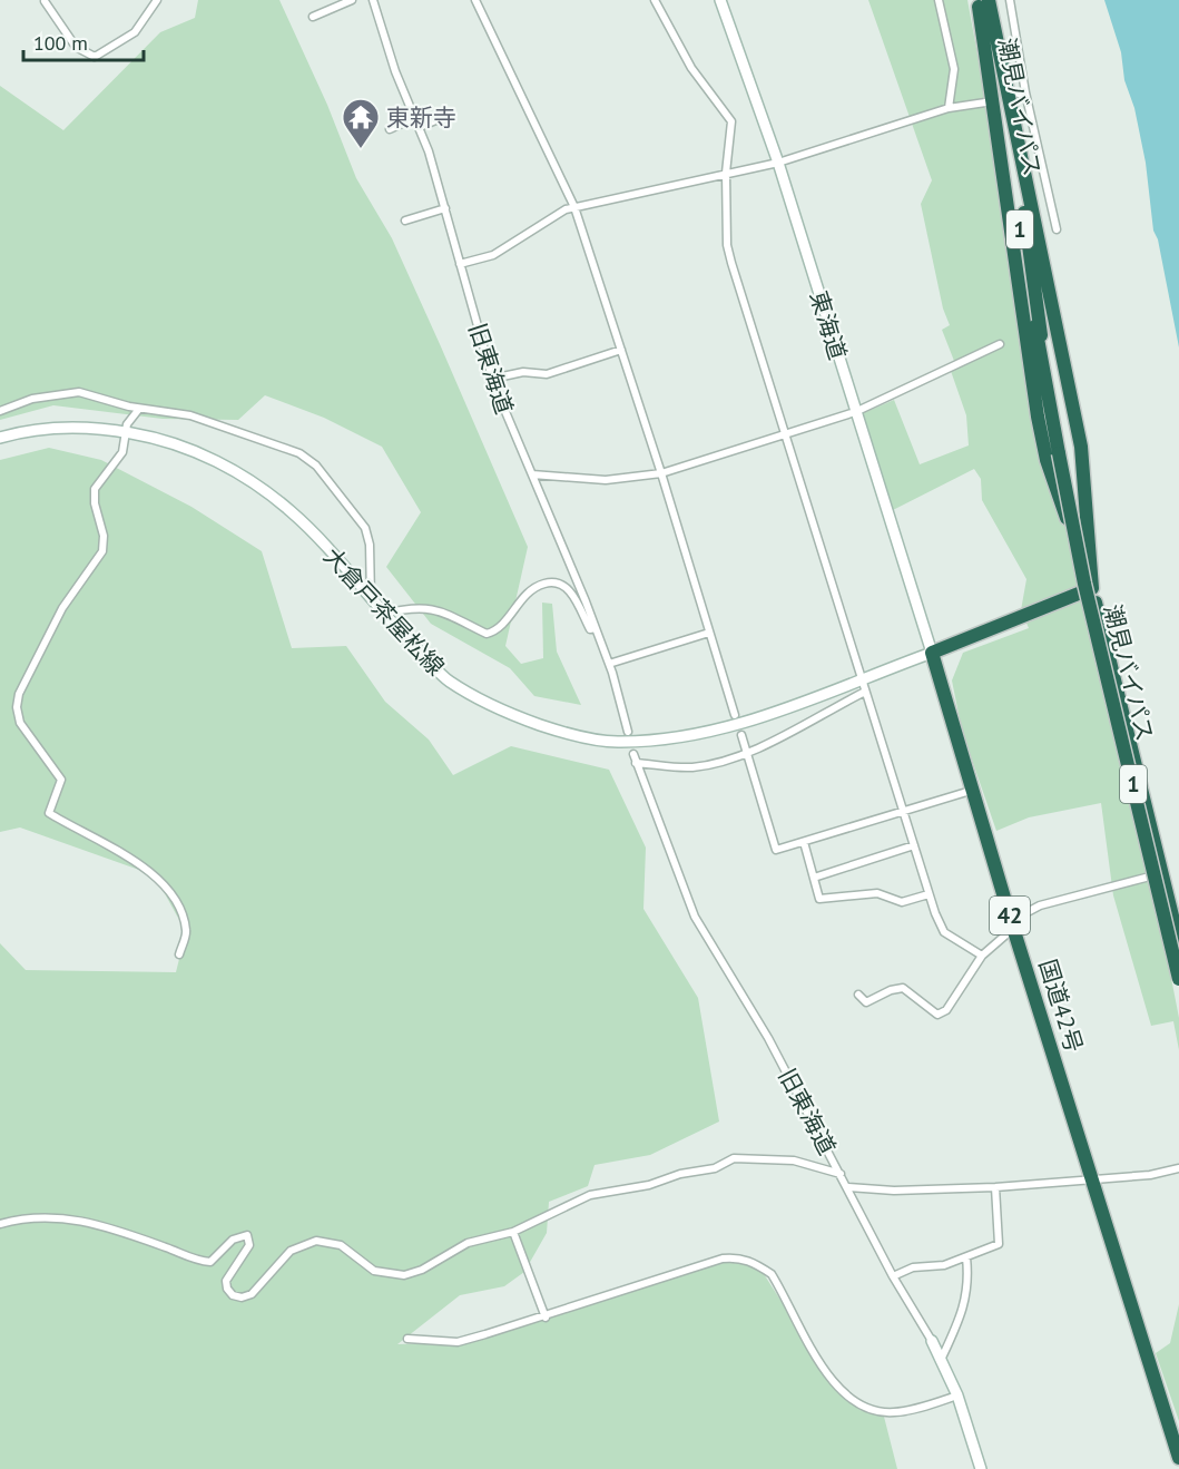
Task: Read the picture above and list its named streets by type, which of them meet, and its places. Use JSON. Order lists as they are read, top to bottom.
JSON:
{
  "streets": {
    "highway": [
      "潮見バイパス",
      "1",
      "42",
      "国道42号"
    ],
    "street": ["東海道", "旧東海道", "大倉戸茶屋松線"]
  },
  "crossings": [
    ["潮見バイパス", "1"],
    ["東海道", "大倉戸茶屋松線"],
    ["東海道", "国道42号"],
    ["大倉戸茶屋松線", "国道42号"]
  ],
  "places": {
    "temple": ["東新寺"]
  },
  "scale_bar": "100 m"
}
